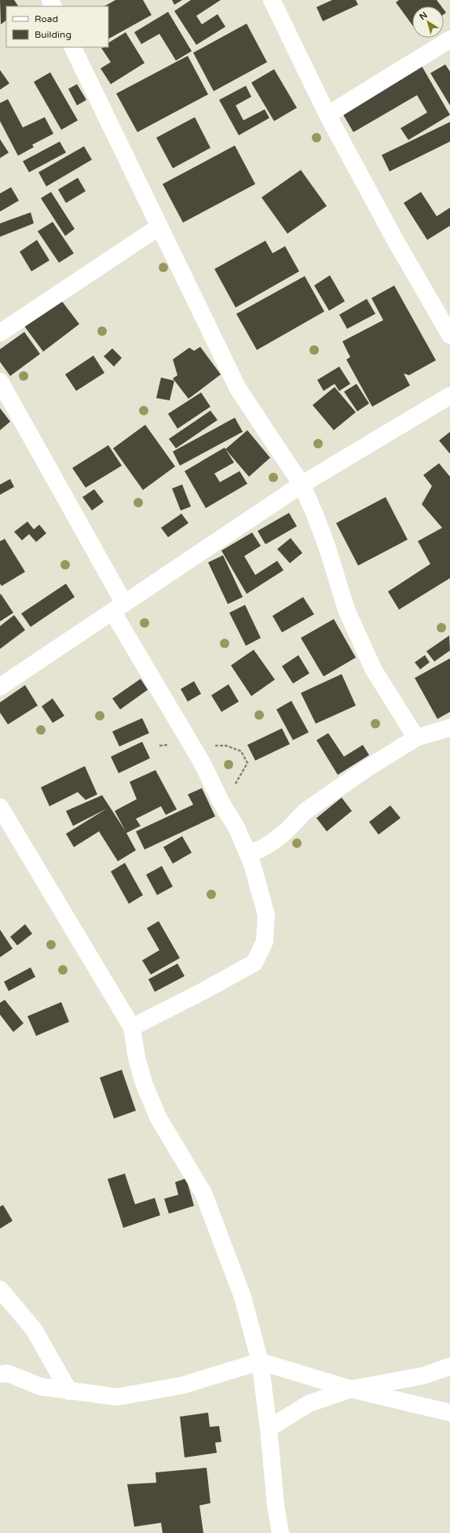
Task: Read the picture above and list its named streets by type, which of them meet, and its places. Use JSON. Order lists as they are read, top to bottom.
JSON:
{
  "legend": ["Road", "Building"],
  "north": "top left"
}
